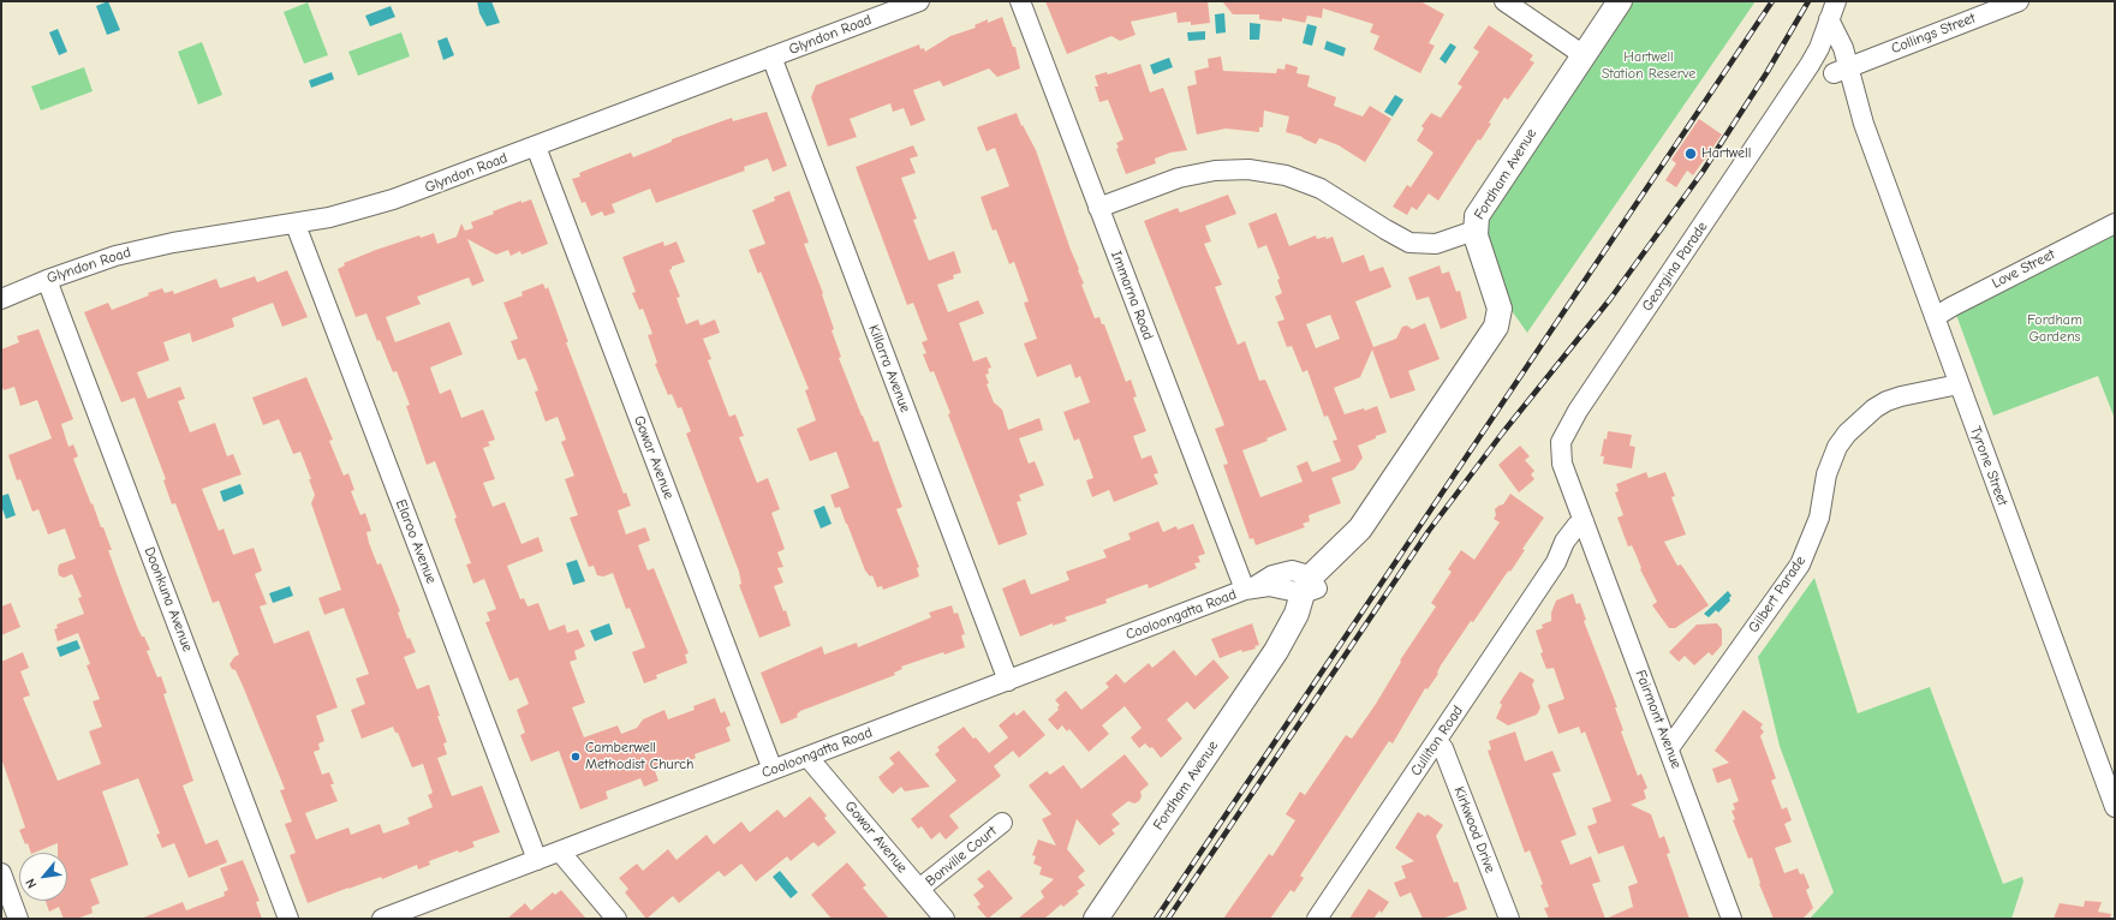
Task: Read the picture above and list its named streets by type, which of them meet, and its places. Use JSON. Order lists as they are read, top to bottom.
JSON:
{
  "streets": {
    "street": [
      "Collings Street",
      "Glyndon Road",
      "Fordham Avenue",
      "Georgina Parade",
      "Love Street",
      "Immarna Road",
      "Killarra Avenue",
      "Gowar Avenue",
      "Tyrone Street",
      "Elaroo Avenue",
      "Gilbert Parade",
      "Doonkuna Avenue",
      "Cooloongatta Road",
      "Fairmont Avenue",
      "Culliton Road",
      "Kirkwood Drive",
      "Bonville Court"
    ]
  },
  "crossings": [
    ["Collings Street", "Tyrone Street"],
    ["Glyndon Road", "Killarra Avenue"],
    ["Glyndon Road", "Gowar Avenue"],
    ["Glyndon Road", "Elaroo Avenue"],
    ["Glyndon Road", "Doonkuna Avenue"],
    ["Fordham Avenue", "Cooloongatta Road"],
    ["Georgina Parade", "Tyrone Street"],
    ["Georgina Parade", "Fairmont Avenue"],
    ["Georgina Parade", "Culliton Road"],
    ["Love Street", "Tyrone Street"],
    ["Immarna Road", "Cooloongatta Road"],
    ["Killarra Avenue", "Cooloongatta Road"],
    ["Gowar Avenue", "Cooloongatta Road"],
    ["Gowar Avenue", "Bonville Court"],
    ["Tyrone Street", "Gilbert Parade"],
    ["Elaroo Avenue", "Cooloongatta Road"],
    ["Gilbert Parade", "Fairmont Avenue"],
    ["Fairmont Avenue", "Culliton Road"],
    ["Culliton Road", "Kirkwood Drive"]
  ],
  "parks": ["Hartwell Station Reserve", "Fordham Gardens"],
  "places": ["Hartwell", "Camberwell Methodist Church"],
  "north": "bottom left"
}
